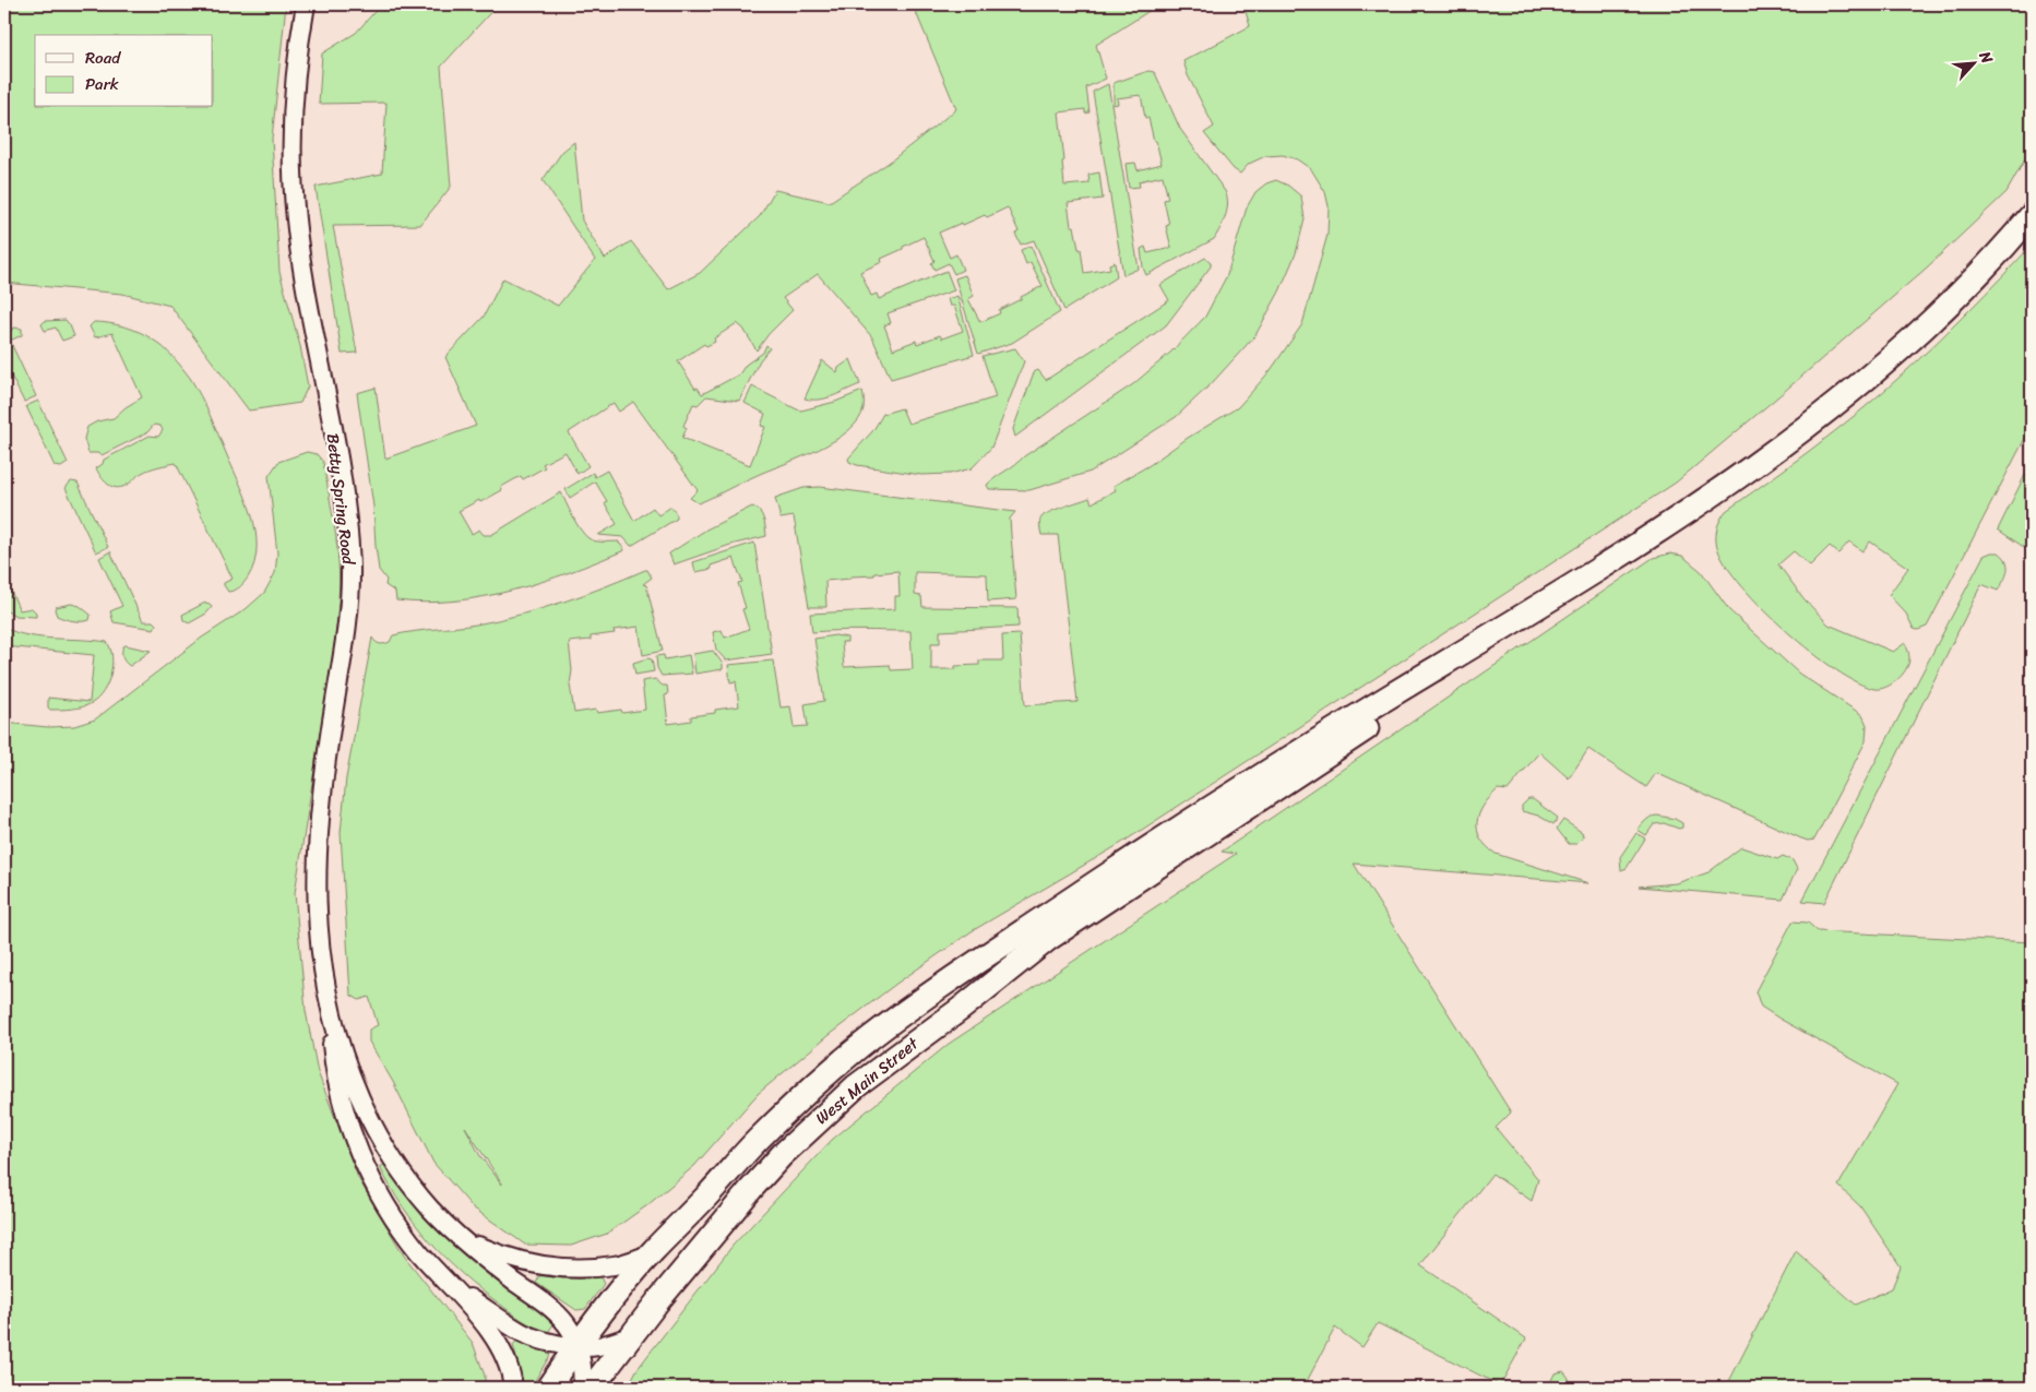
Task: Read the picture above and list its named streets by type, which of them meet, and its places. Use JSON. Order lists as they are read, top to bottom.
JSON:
{
  "streets": {
    "highway": ["West Main Street"],
    "street": ["Betty Spring Road"]
  },
  "crossings": [
    ["Betty Spring Road", "West Main Street"]
  ],
  "legend": ["Road", "Park"],
  "north": "top right"
}
